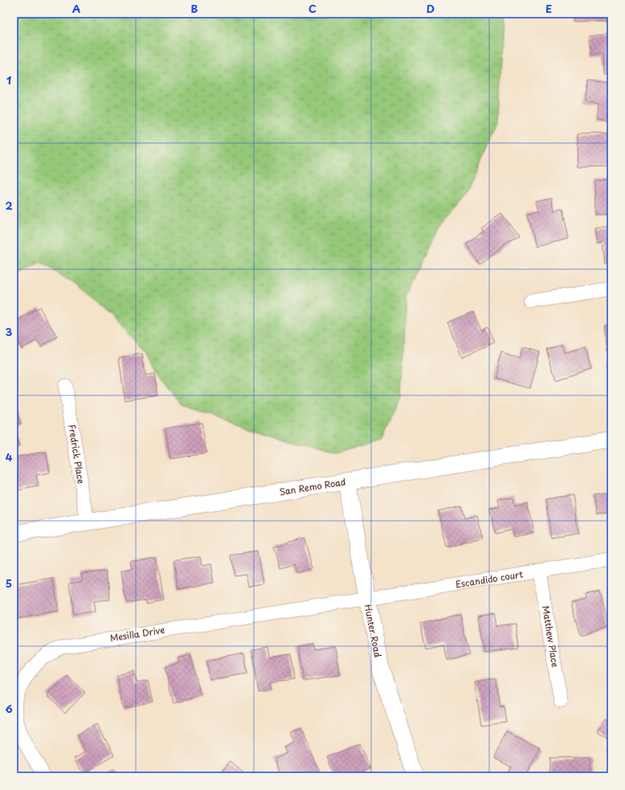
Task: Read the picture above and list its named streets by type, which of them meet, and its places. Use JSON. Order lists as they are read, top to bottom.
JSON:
{
  "streets": {
    "street": [
      "Fredrick Place",
      "San Remo Road",
      "Escandido court",
      "Hunter Road",
      "Mesilla Drive",
      "Matthew Place"
    ]
  },
  "crossings": [
    ["Fredrick Place", "San Remo Road"],
    ["San Remo Road", "Hunter Road"],
    ["Escandido court", "Hunter Road"],
    ["Escandido court", "Mesilla Drive"],
    ["Escandido court", "Matthew Place"],
    ["Hunter Road", "Mesilla Drive"]
  ],
  "grid": {
    "columns": [
      "A",
      "B",
      "C",
      "D",
      "E"
    ],
    "rows": [
      "1",
      "2",
      "3",
      "4",
      "5",
      "6"
    ]
  }
}
